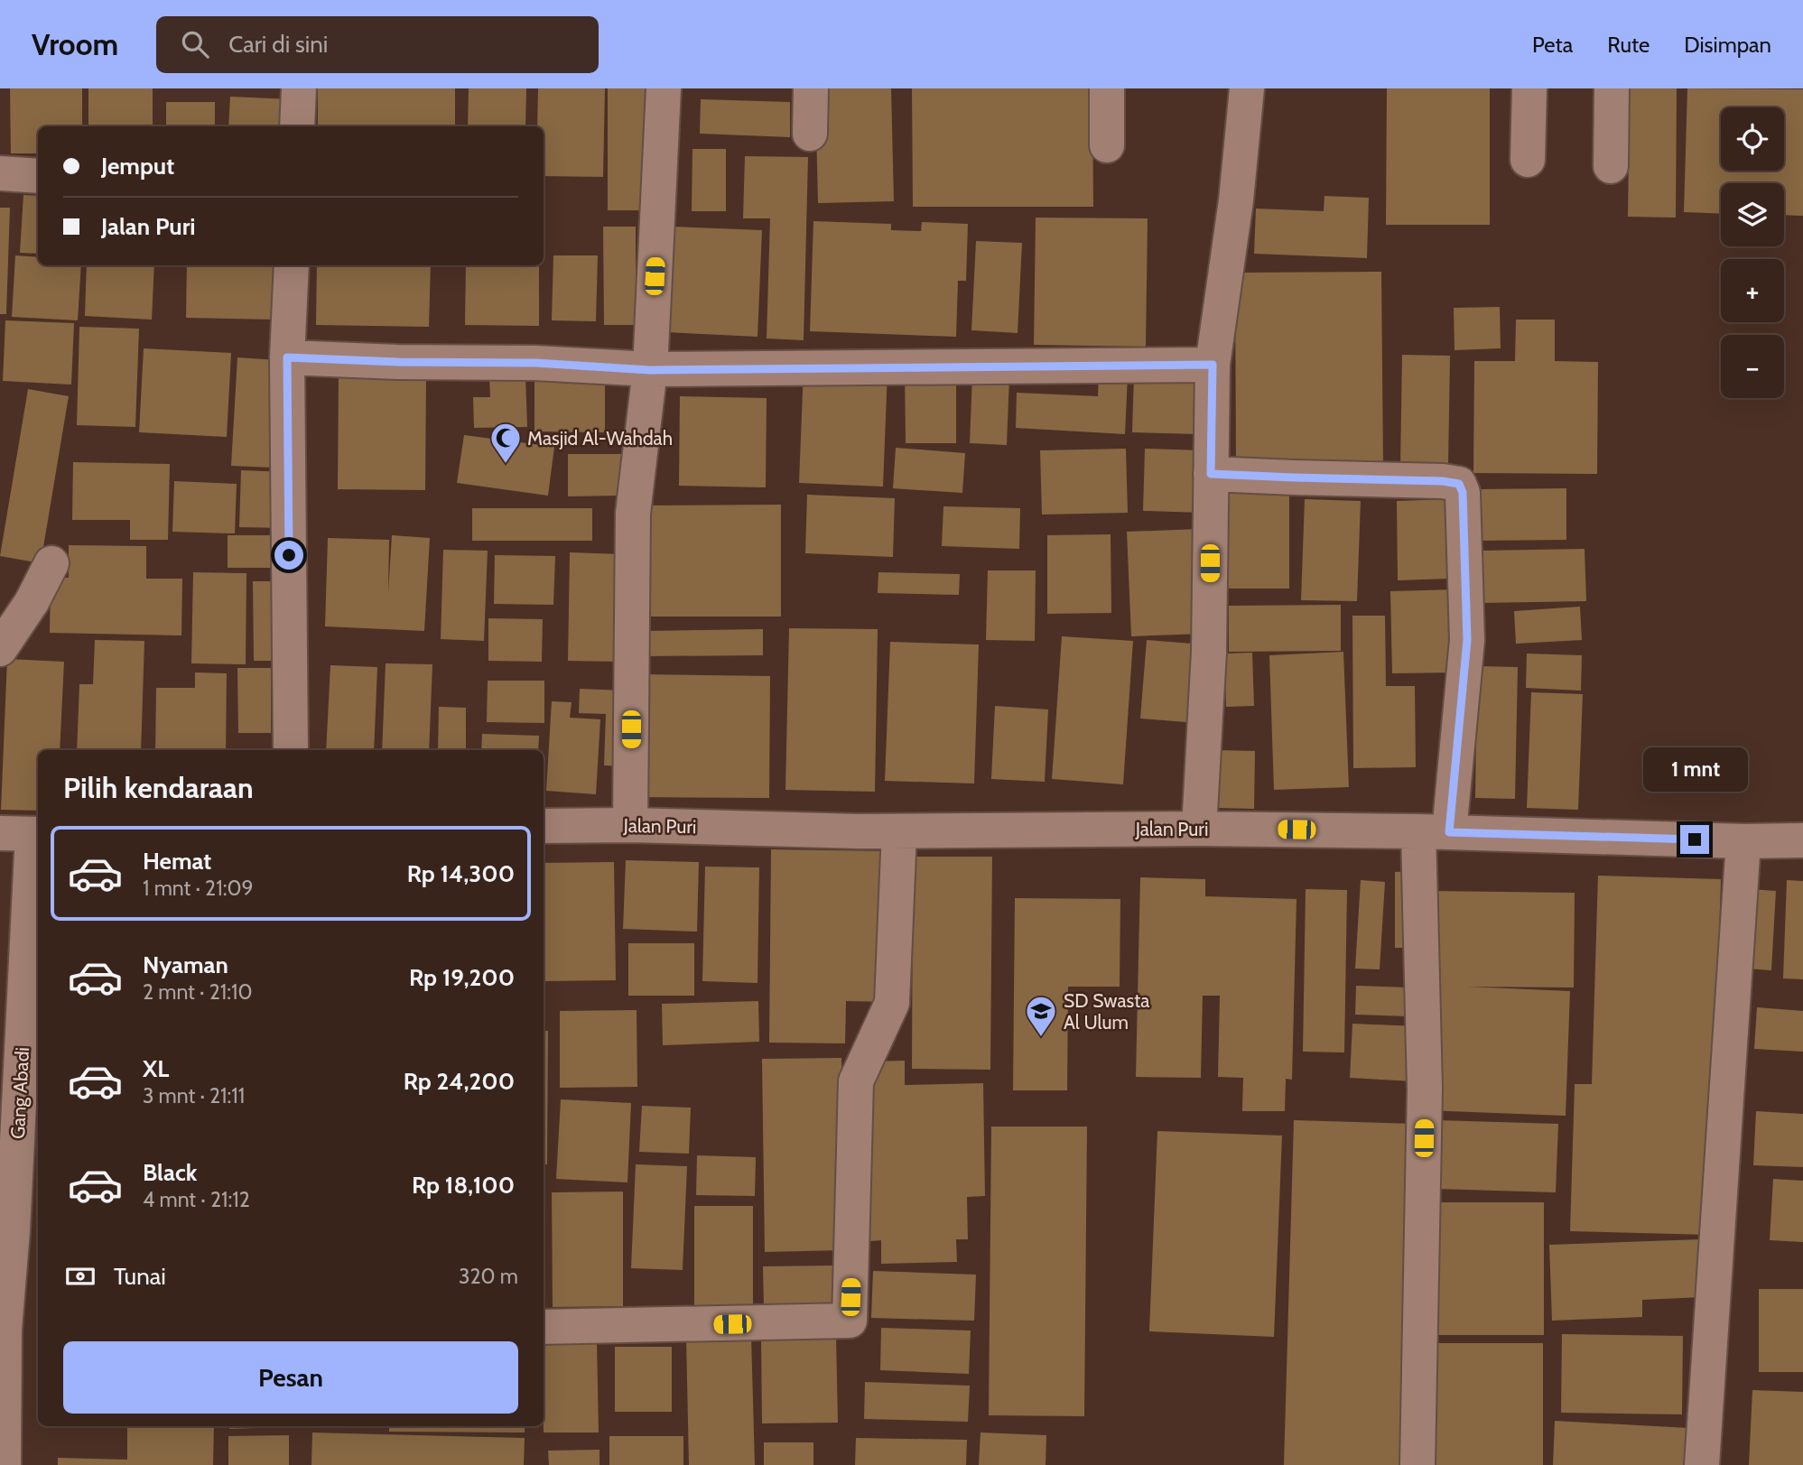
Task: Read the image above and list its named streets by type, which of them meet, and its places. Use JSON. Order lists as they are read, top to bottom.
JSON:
{
  "streets": {
    "street": ["Jalan Puri", "Gang Abadi"]
  },
  "places": {
    "mosque": ["Masjid Al-Wahdah"],
    "school or university": ["SD Swasta Al Ulum"]
  },
  "page": {
    "header": "Vroom",
    "search": "Cari di sini",
    "nav": ["Peta", "Rute", "Disimpan"],
    "map_buttons": ["+", "−"],
    "banner": ["Jemput", "Jalan Puri"],
    "bubble": "1 mnt",
    "heading": "Pilih kendaraan",
    "list": [
      {
        "name": "Hemat",
        "note": "1 mnt · 21:09",
        "value": "Rp 14,300"
      },
      {
        "name": "Nyaman",
        "note": "2 mnt · 21:10",
        "value": "Rp 19,200"
      },
      {
        "name": "XL",
        "note": "3 mnt · 21:11",
        "value": "Rp 24,200"
      },
      {
        "name": "Black",
        "note": "4 mnt · 21:12",
        "value": "Rp 18,100"
      }
    ],
    "pay": ["Tunai", "320 m"],
    "buttons": "Pesan"
  }
}
